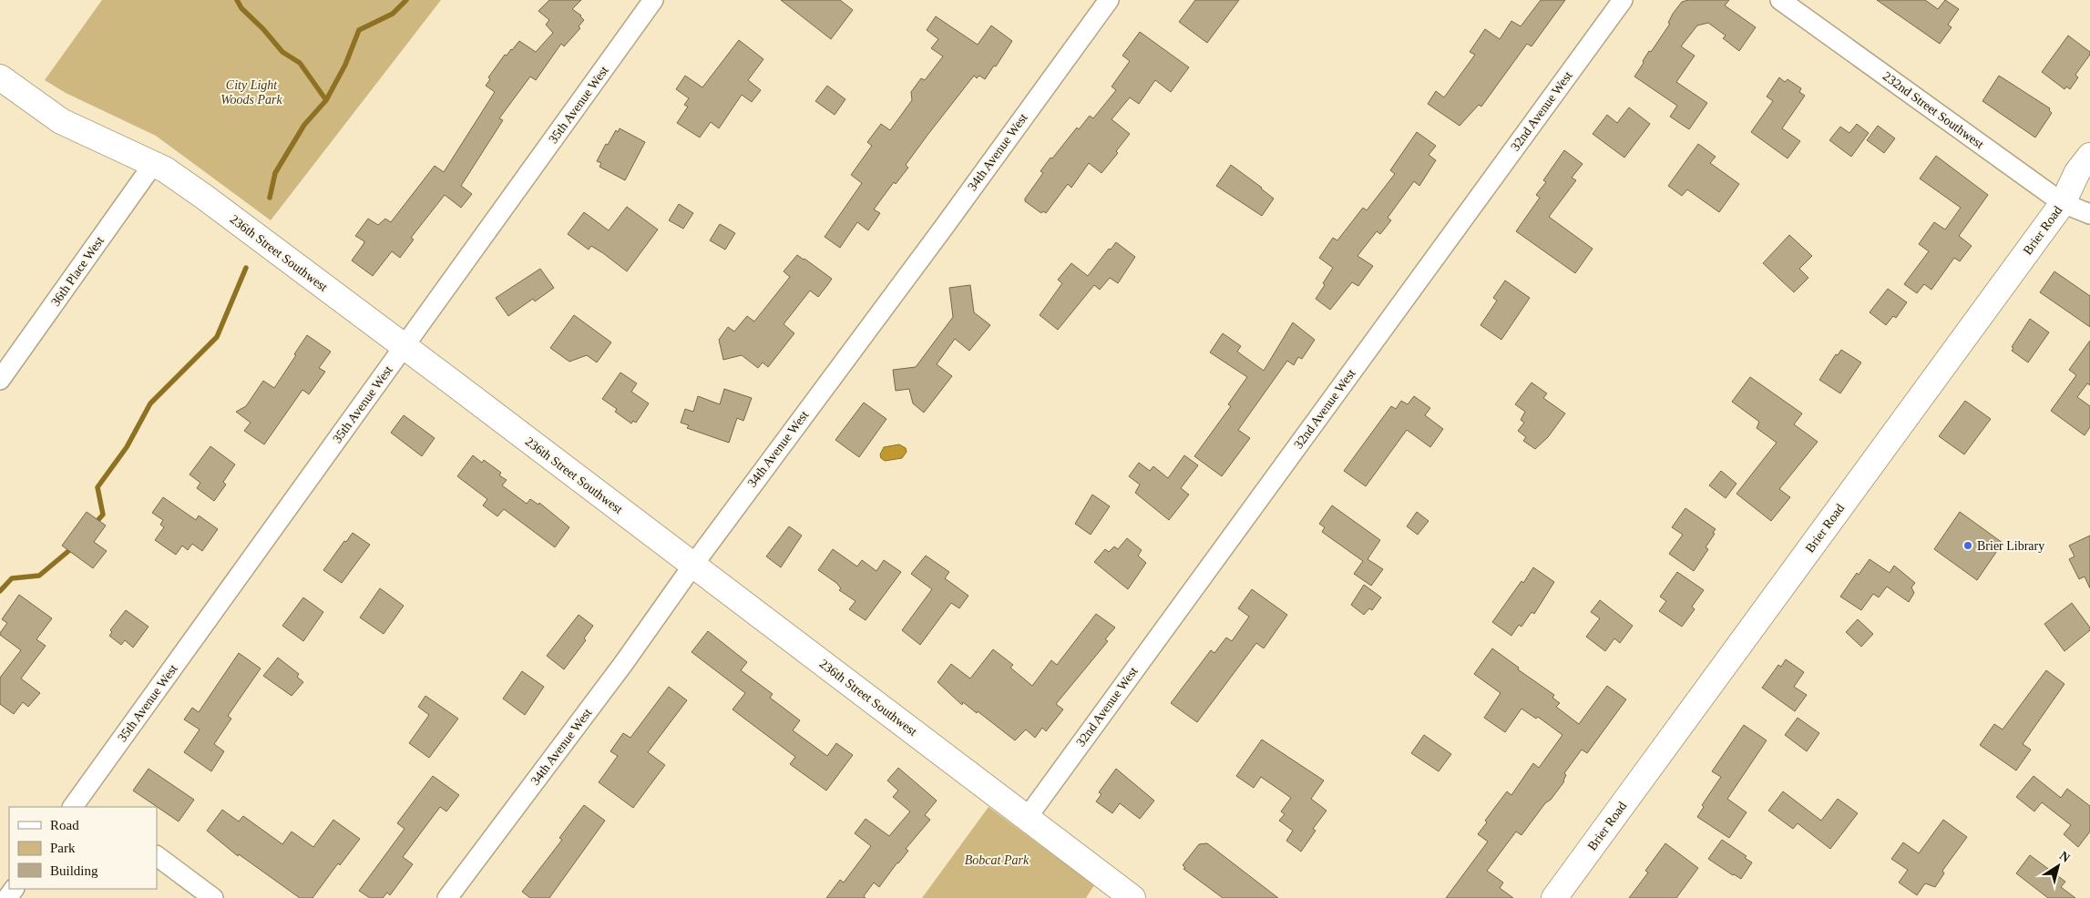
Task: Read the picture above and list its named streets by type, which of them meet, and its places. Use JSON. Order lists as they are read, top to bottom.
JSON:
{
  "streets": {
    "street": [
      "35th Avenue West",
      "232nd Street Southwest",
      "32nd Avenue West",
      "34th Avenue West",
      "Brier Road",
      "236th Street Southwest",
      "36th Place West"
    ]
  },
  "crossings": [
    ["35th Avenue West", "236th Street Southwest"],
    ["232nd Street Southwest", "Brier Road"],
    ["32nd Avenue West", "236th Street Southwest"],
    ["34th Avenue West", "236th Street Southwest"],
    ["236th Street Southwest", "36th Place West"]
  ],
  "parks": ["City Light Woods Park", "Bobcat Park"],
  "places": ["Brier Library"],
  "legend": ["Road", "Park", "Building"],
  "north": "top right"
}
